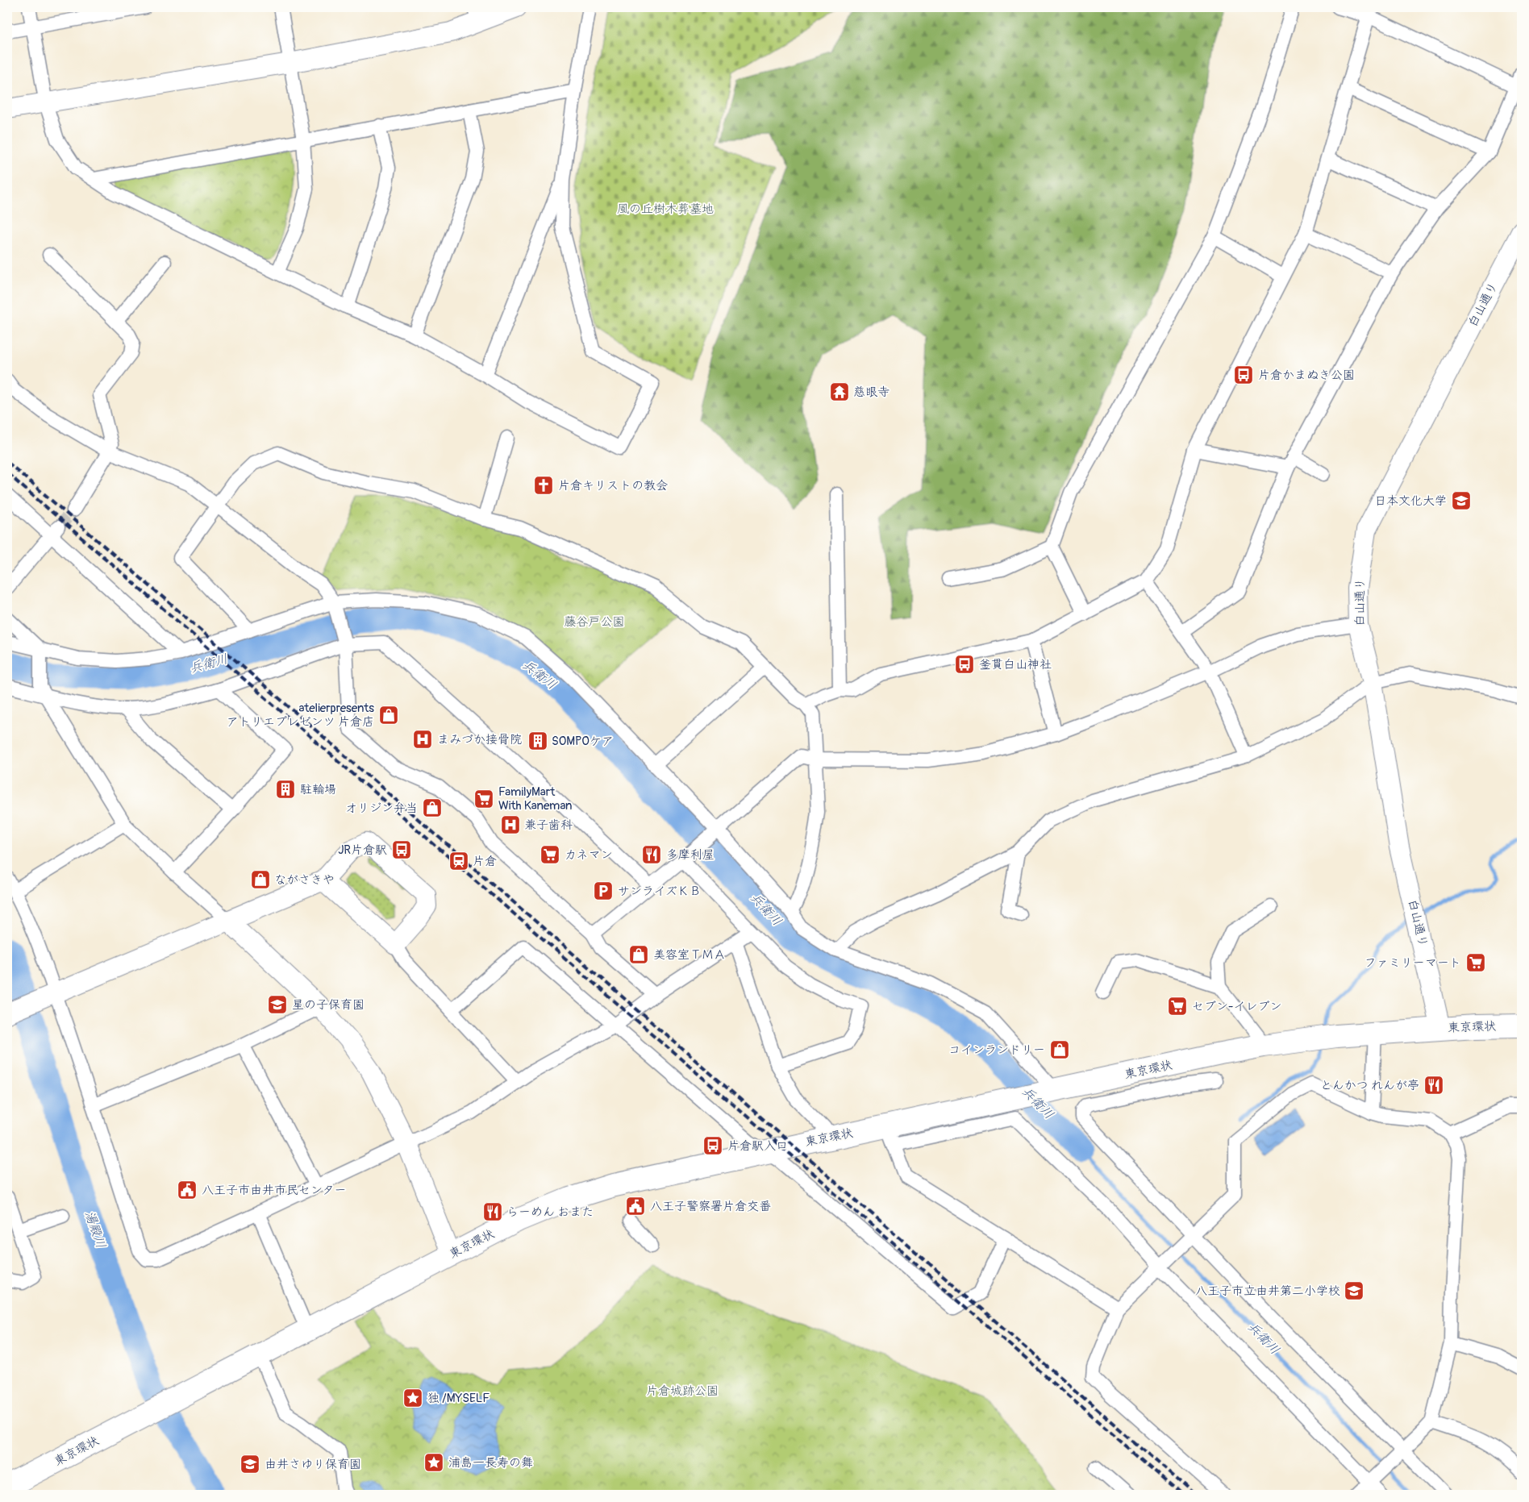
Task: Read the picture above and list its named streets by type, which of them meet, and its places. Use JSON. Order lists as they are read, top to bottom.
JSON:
{
  "streets": {
    "highway": ["東京環状"],
    "street": ["白山通り"]
  },
  "crossings": [
    ["白山通り", "東京環状"]
  ],
  "water": ["兵衛川", "湯殿川"],
  "parks": ["風の丘樹木葬墓地", "藤谷戸公園", "片倉城跡公園"],
  "places": {
    "bus stop": [
      "片倉かまぬき公園",
      "釜貫白山神社",
      "JR片倉駅",
      "片倉駅入口"
    ],
    "temple": ["慈眼寺"],
    "church": ["片倉キリストの教会"],
    "school or university": [
      "日本文化大学",
      "星の子保育園",
      "八王子市立由井第二小学校",
      "由井さゆり保育園"
    ],
    "shop": [
      "atelierpresents アトリエプレゼンツ 片倉店",
      "オリジン弁当",
      "ながさきや",
      "美容室ＴＭＡ",
      "コインランドリー"
    ],
    "hospital": ["まみづか接骨院", "兼子歯科"],
    "building": ["SOMPOケア", "駐輪場"],
    "supermarket": [
      "FamilyMart With Kaneman",
      "カネマン",
      "ファミリーマート",
      "セブン-イレブン"
    ],
    "restaurant": ["多摩利屋", "とんかつ れんが亭", "らーめん おまた"],
    "station": ["片倉"],
    "parking": ["サンライズＫＢ"],
    "public building": ["八王子市由井市民センター", "八王子警察署片倉交番"],
    "place": ["独 /MYSELF", "浦島一長寿の舞"]
  }
}
